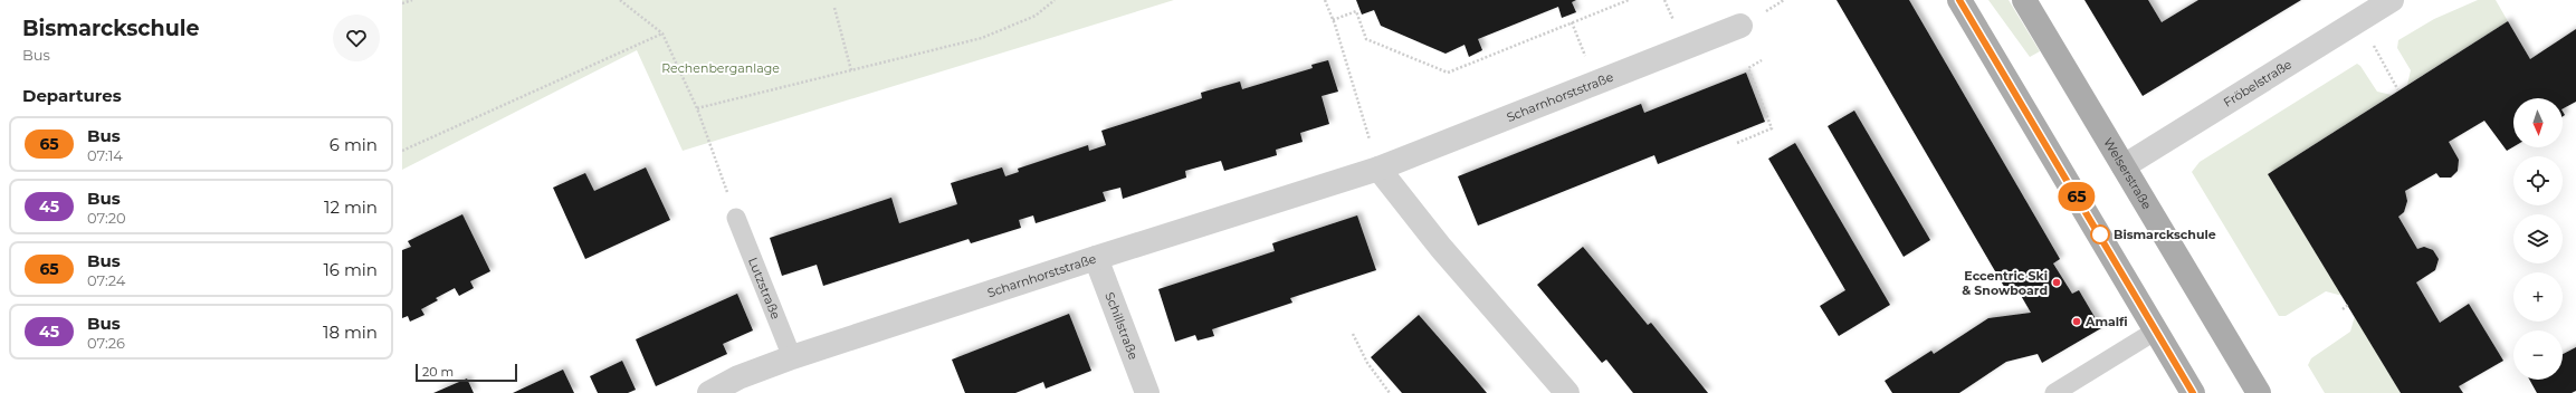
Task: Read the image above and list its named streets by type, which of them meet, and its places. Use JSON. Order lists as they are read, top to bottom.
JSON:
{
  "streets": {
    "main road": ["Welserstraße"],
    "street": ["Fröbelstraße", "Scharnhorststraße", "Schillstraße"],
    "lane": ["Lutzstraße"]
  },
  "crossings": [
    ["Fröbelstraße", "Welserstraße"],
    ["Scharnhorststraße", "Lutzstraße"],
    ["Scharnhorststraße", "Schillstraße"]
  ],
  "parks": ["Rechenberganlage"],
  "places": ["Bismarckschule", "Eccentric Ski & Snowboard", "Amalfi"],
  "lines": ["bus line 65"],
  "scale_bar": "20 m",
  "north": "bottom",
  "page": {
    "heading": [
      ["Bismarckschule", "Bus"],
      "Departures"
    ],
    "on_map": "65",
    "map_buttons": ["+", "−"],
    "list": [
      {
        "mark": "65",
        "name": "Bus",
        "note": "07:14",
        "value": "6 min"
      },
      {
        "mark": "45",
        "name": "Bus",
        "note": "07:20",
        "value": "12 min"
      },
      {
        "mark": "65",
        "name": "Bus",
        "note": "07:24",
        "value": "16 min"
      },
      {
        "mark": "45",
        "name": "Bus",
        "note": "07:26",
        "value": "18 min"
      }
    ],
    "scale": "20 m"
  }
}
